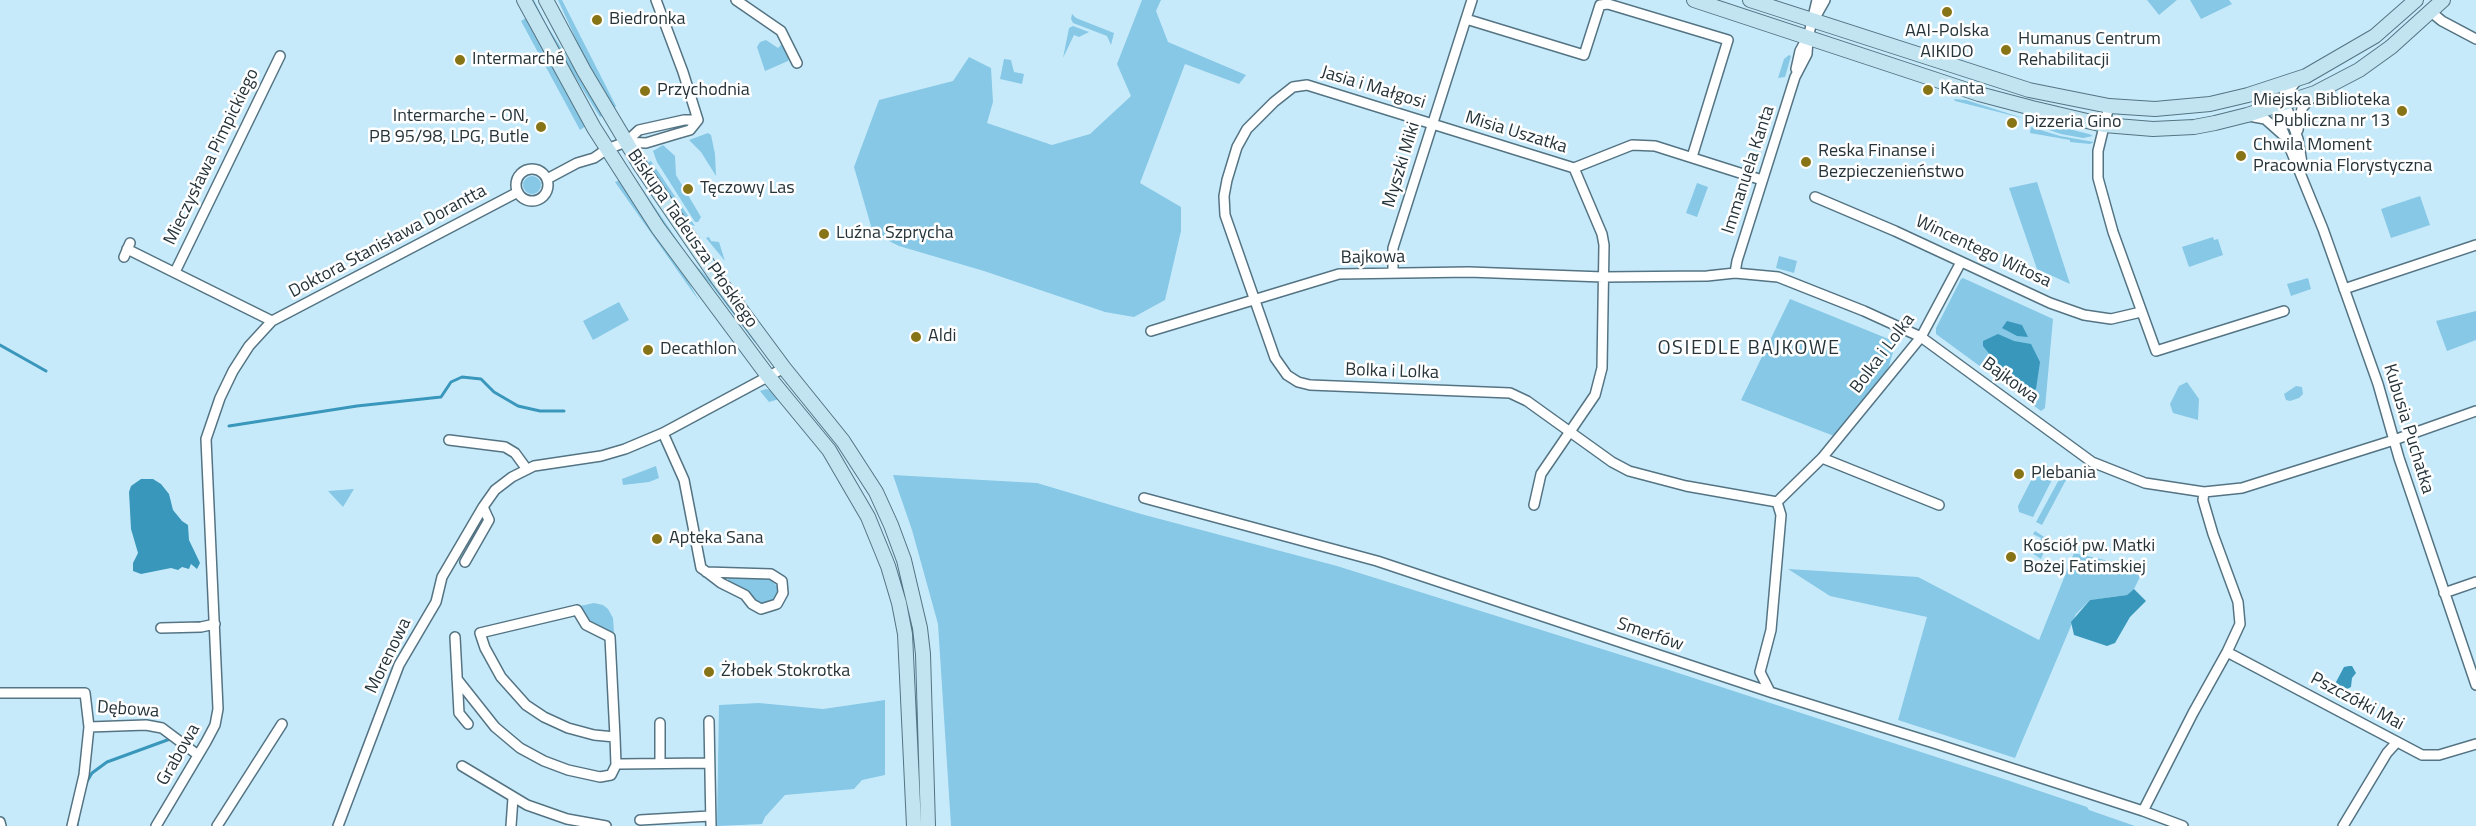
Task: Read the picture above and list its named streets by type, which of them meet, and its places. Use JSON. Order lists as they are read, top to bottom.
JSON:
{
  "streets": {
    "main road": ["Biskupa Tadeusza Płoskiego"],
    "street": [
      "Jasia i Małgosi",
      "Misia Uszatka",
      "Mieczysława Pimpickiego",
      "Myszki Miki",
      "Immanuela Kanta",
      "Doktora Stanisława Dorantta",
      "Wincentego Witosa",
      "Bajkowa",
      "Bolka i Lolka",
      "Kubusia Puchatka",
      "Smerfów",
      "Morenowa",
      "Pszczółki Mai",
      "Dębowa",
      "Grabowa"
    ]
  },
  "crossings": [
    ["Jasia i Małgosi", "Misia Uszatka"],
    ["Jasia i Małgosi", "Myszki Miki"],
    ["Jasia i Małgosi", "Bajkowa"],
    ["Jasia i Małgosi", "Bolka i Lolka"],
    ["Misia Uszatka", "Myszki Miki"],
    ["Misia Uszatka", "Immanuela Kanta"],
    ["Mieczysława Pimpickiego", "Doktora Stanisława Dorantta"],
    ["Myszki Miki", "Bajkowa"],
    ["Immanuela Kanta", "Bajkowa"],
    ["Doktora Stanisława Dorantta", "Grabowa"],
    ["Wincentego Witosa", "Bolka i Lolka"],
    ["Bajkowa", "Bolka i Lolka"],
    ["Bajkowa", "Kubusia Puchatka"],
    ["Dębowa", "Grabowa"]
  ],
  "districts": ["OSIEDLE BAJKOWE"],
  "places": [
    "AAI-Polska AIKIDO",
    "Biedronka",
    "Humanus Centrum Rehabilitacji",
    "Intermarché",
    "Kanta",
    "Przychodnia",
    "Miejska Biblioteka Publiczna nr 13",
    "Pizzeria Gino",
    "Intermarche - ON, PB 95/98, LPG, Butle",
    "Chwila Moment Pracownia Florystyczna",
    "Reska Finanse i Bezpieczenieństwo",
    "Tęczowy Las",
    "Luźna Szprycha",
    "Aldi",
    "Decathlon",
    "Plebania",
    "Apteka Sana",
    "Kościół pw. Matki Bożej Fatimskiej",
    "Żłobek Stokrotka"
  ]
}
